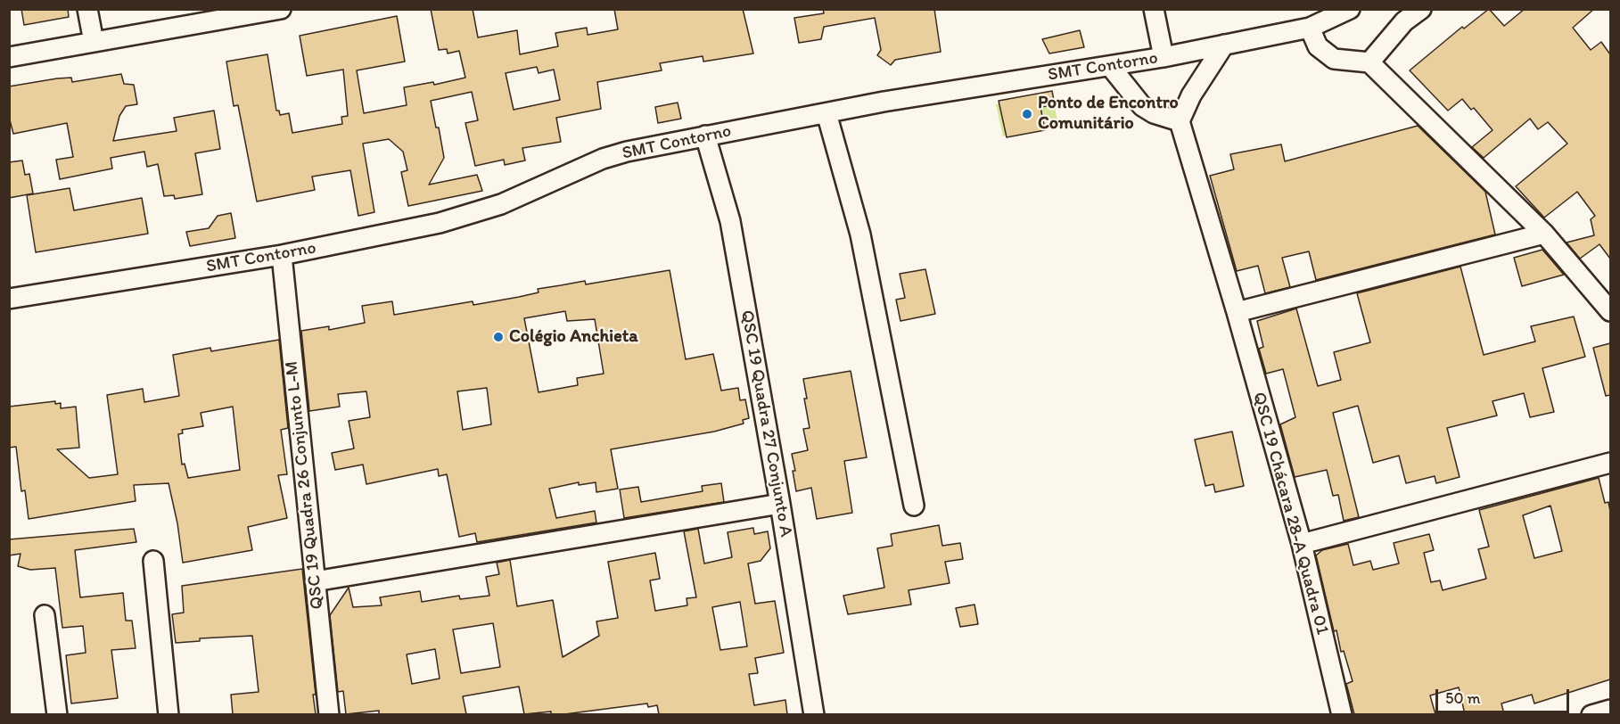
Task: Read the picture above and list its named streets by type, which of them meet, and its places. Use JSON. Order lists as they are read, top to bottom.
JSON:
{
  "streets": {
    "street": [
      "SMT Contorno",
      "QSC 19 Quadra 27 Conjunto A",
      "QSC 19 Quadra 26 Conjunto L-M",
      "QSC 19 Chácara 28-A Quadra 01"
    ]
  },
  "crossings": [
    ["SMT Contorno", "QSC 19 Quadra 27 Conjunto A"],
    ["SMT Contorno", "QSC 19 Quadra 26 Conjunto L-M"]
  ],
  "places": ["Ponto de Encontro Comunitário", "Colégio Anchieta"],
  "scale_bar": "50 m"
}
